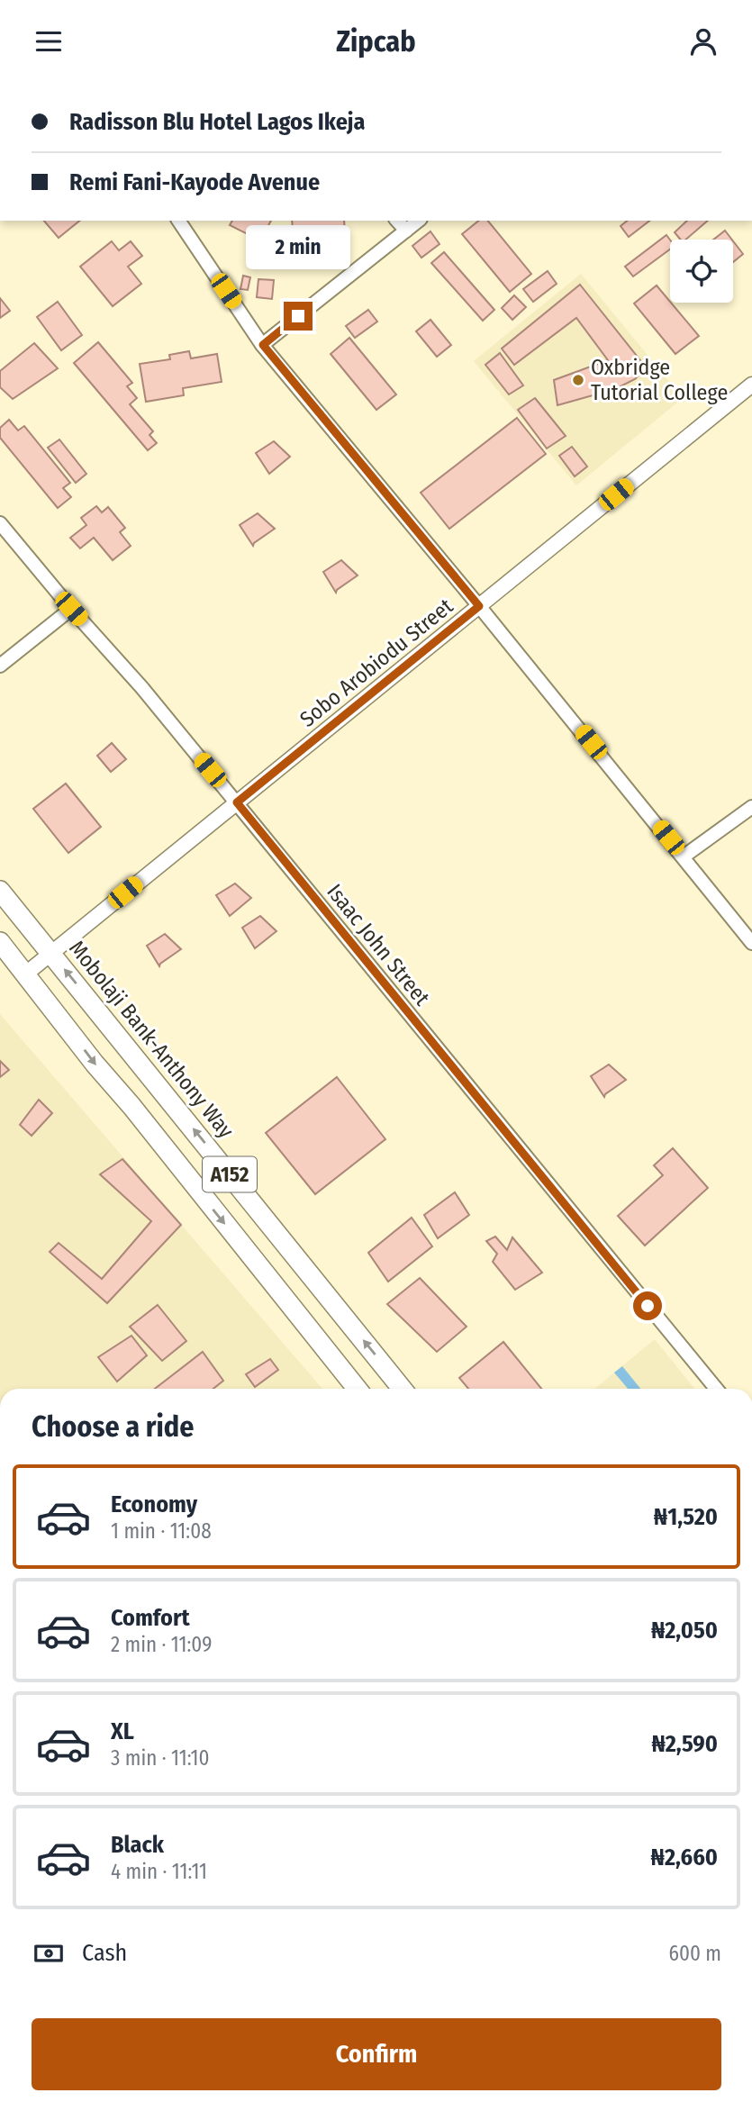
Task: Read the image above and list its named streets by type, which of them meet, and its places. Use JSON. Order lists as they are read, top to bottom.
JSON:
{
  "streets": {
    "main road": ["Mobolaji Bank-Anthony Way", "A152"],
    "street": ["Sobo Arobiodu Street", "Isaac John Street"]
  },
  "crossings": [
    ["Sobo Arobiodu Street", "Isaac John Street"],
    ["Sobo Arobiodu Street", "Mobolaji Bank-Anthony Way"],
    ["Sobo Arobiodu Street", "A152"]
  ],
  "places": ["Oxbridge Tutorial College"],
  "page": {
    "header": "Zipcab",
    "banner": ["Radisson Blu Hotel Lagos Ikeja", "Remi Fani-Kayode Avenue"],
    "bubble": "2 min",
    "heading": "Choose a ride",
    "list": [
      {
        "name": "Economy",
        "note": "1 min · 11:08",
        "value": "₦1,520"
      },
      {
        "name": "Comfort",
        "note": "2 min · 11:09",
        "value": "₦2,050"
      },
      {
        "name": "XL",
        "note": "3 min · 11:10",
        "value": "₦2,590"
      },
      {
        "name": "Black",
        "note": "4 min · 11:11",
        "value": "₦2,660"
      }
    ],
    "pay": ["Cash", "600 m"],
    "buttons": "Confirm"
  }
}
